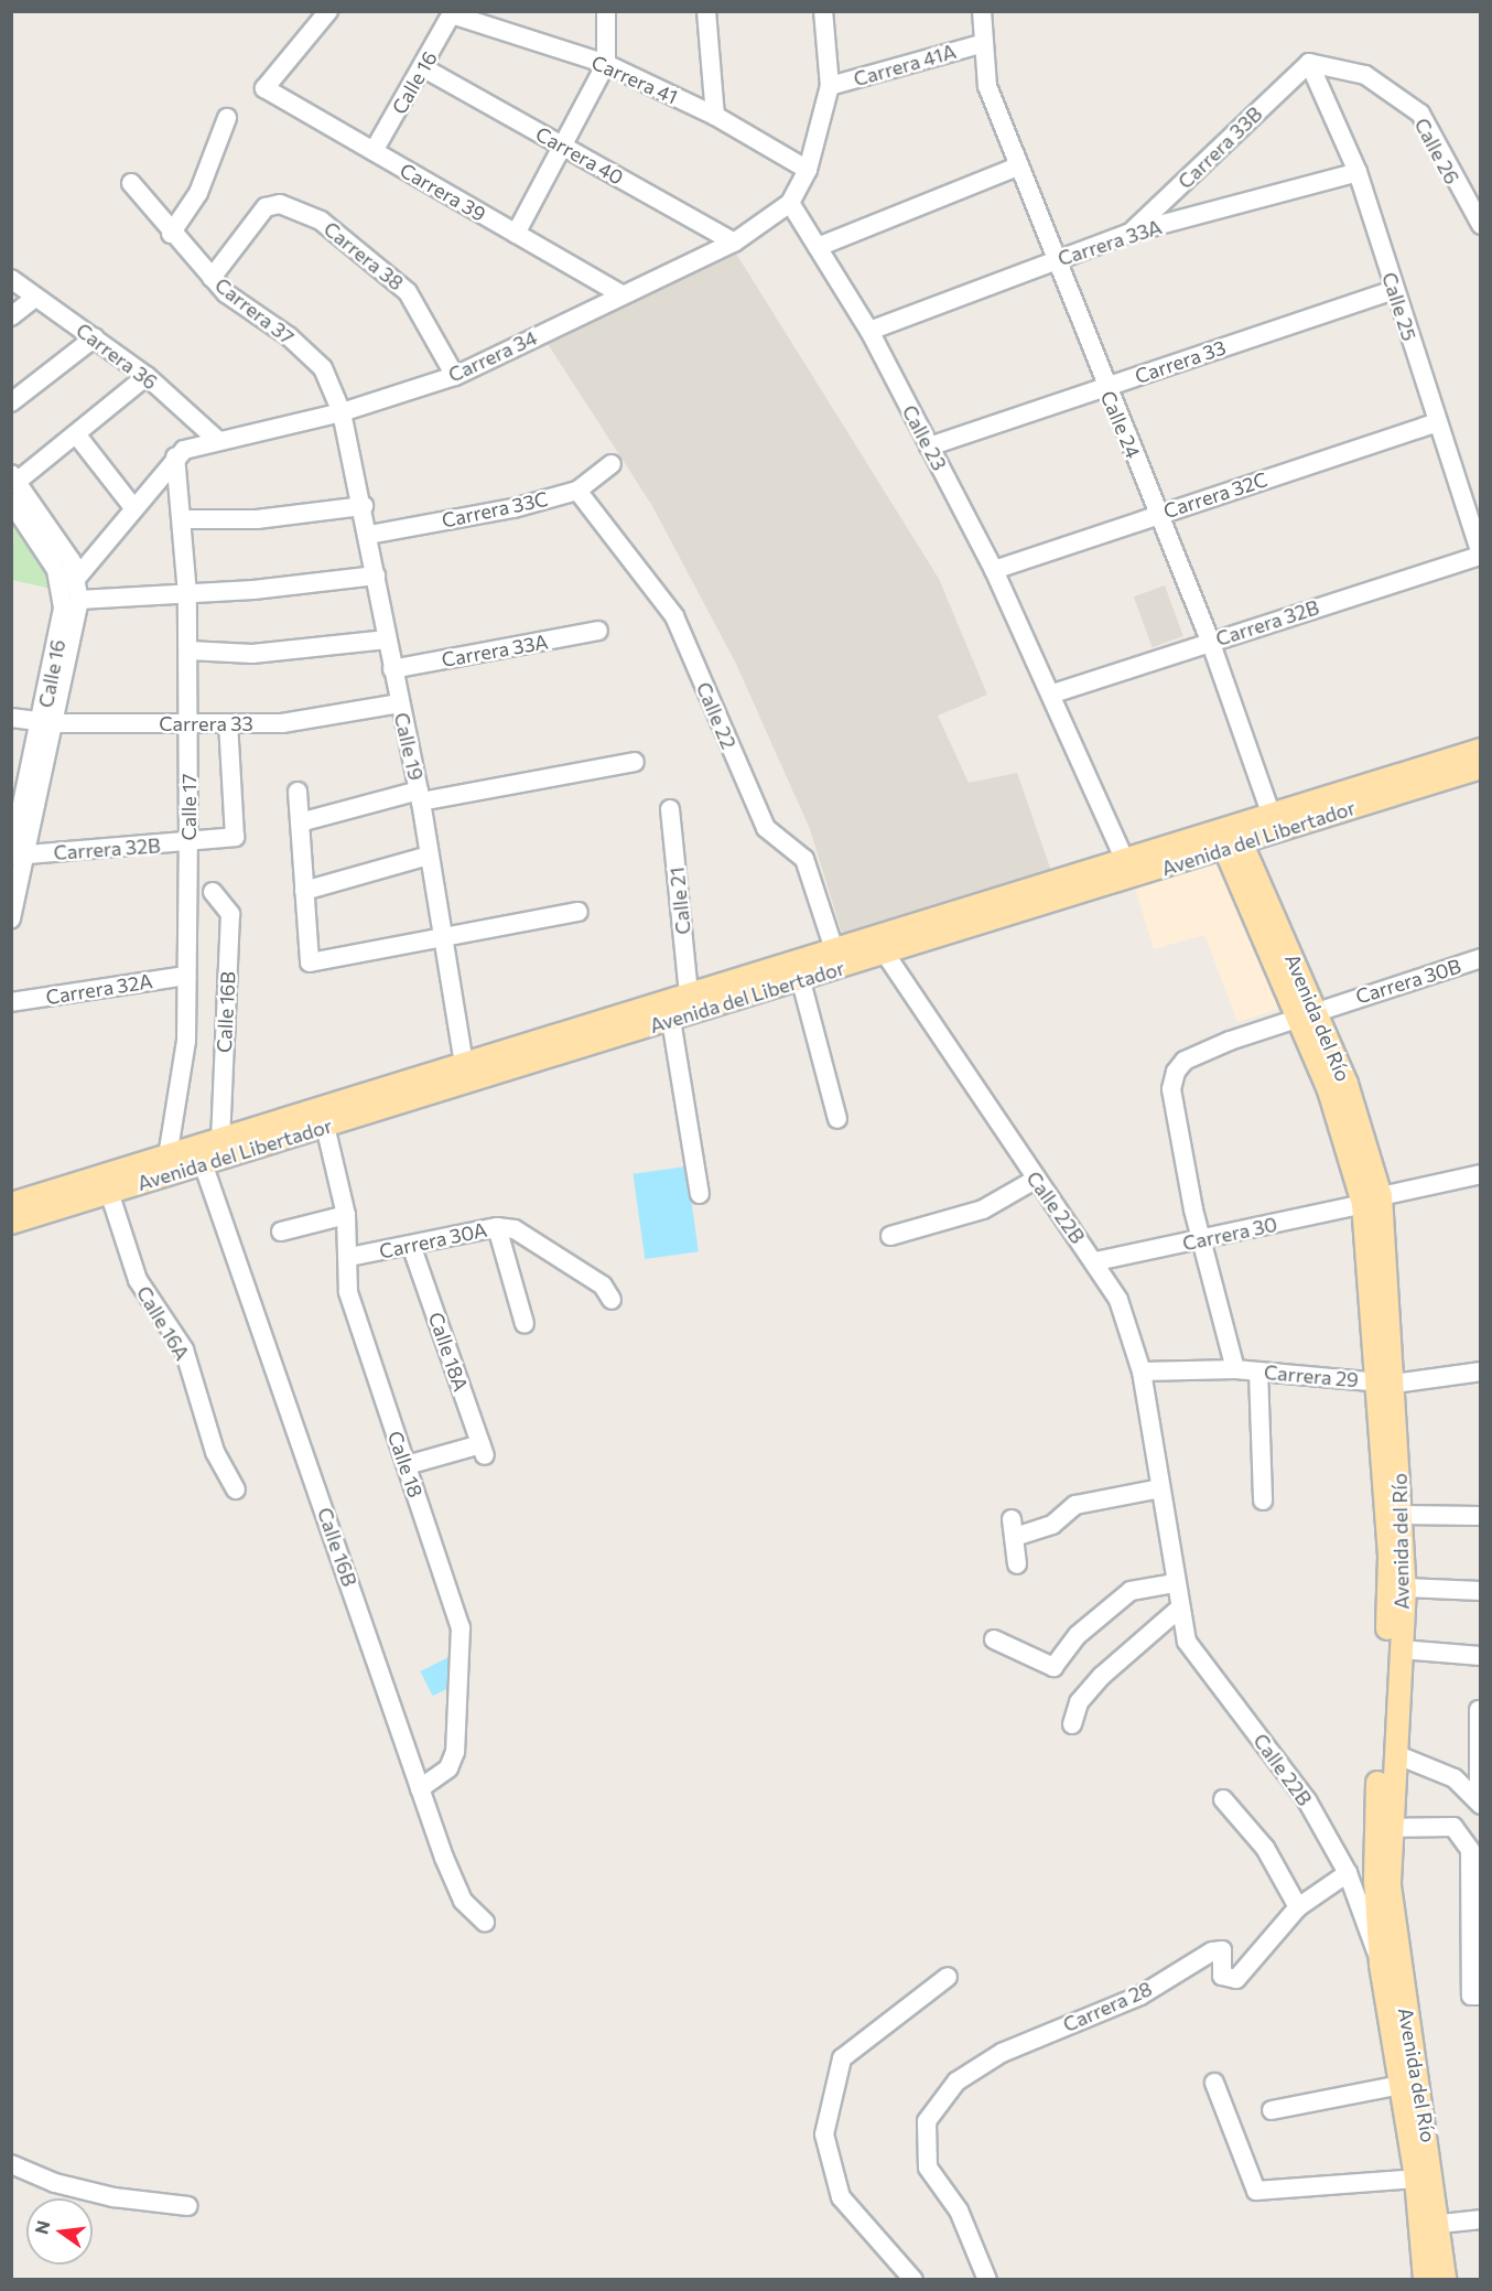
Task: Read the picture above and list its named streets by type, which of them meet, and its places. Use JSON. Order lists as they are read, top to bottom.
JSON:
{
  "streets": {
    "main road": ["Avenida del Libertador", "Avenida del Río"],
    "street": [
      "Carrera 41A",
      "Carrera 41",
      "Calle 16",
      "Carrera 33B",
      "Calle 26",
      "Carrera 40",
      "Carrera 39",
      "Carrera 33A",
      "Carrera 38",
      "Calle 25",
      "Carrera 37",
      "Carrera 36",
      "Carrera 34",
      "Carrera 33",
      "Calle 24",
      "Calle 23",
      "Carrera 32C",
      "Carrera 33C",
      "Carrera 32B",
      "Calle 22",
      "Calle 19",
      "Calle 17",
      "Calle 21",
      "Carrera 30B",
      "Carrera 32A",
      "Calle 16B",
      "Calle 22B",
      "Carrera 30",
      "Carrera 30A",
      "Calle 16A",
      "Calle 18A",
      "Carrera 29",
      "Calle 18",
      "Carrera 28"
    ]
  },
  "crossings": [
    ["Carrera 41A", "Calle 24"],
    ["Carrera 41", "Calle 16"],
    ["Calle 16", "Carrera 40"],
    ["Calle 16", "Carrera 39"],
    ["Calle 16", "Carrera 33"],
    ["Calle 16", "Carrera 32B"],
    ["Carrera 33B", "Calle 26"],
    ["Carrera 33B", "Carrera 33A"],
    ["Carrera 33B", "Calle 25"],
    ["Calle 26", "Calle 25"],
    ["Carrera 40", "Carrera 34"],
    ["Carrera 39", "Carrera 34"],
    ["Carrera 33A", "Calle 25"],
    ["Carrera 33A", "Calle 24"],
    ["Carrera 33A", "Calle 23"],
    ["Carrera 33A", "Calle 19"],
    ["Carrera 38", "Carrera 37"],
    ["Carrera 38", "Carrera 34"],
    ["Calle 25", "Carrera 33"],
    ["Calle 25", "Carrera 32C"],
    ["Calle 25", "Carrera 32B"],
    ["Carrera 37", "Carrera 34"],
    ["Carrera 37", "Calle 19"],
    ["Carrera 36", "Carrera 34"],
    ["Carrera 34", "Calle 23"],
    ["Carrera 34", "Calle 19"],
    ["Carrera 34", "Calle 17"],
    ["Carrera 33", "Calle 24"],
    ["Carrera 33", "Calle 23"],
    ["Carrera 33", "Calle 19"],
    ["Carrera 33", "Calle 17"],
    ["Calle 24", "Carrera 32C"],
    ["Calle 24", "Carrera 32B"],
    ["Calle 24", "Avenida del Libertador"],
    ["Calle 23", "Carrera 32C"],
    ["Calle 23", "Carrera 32B"],
    ["Calle 23", "Avenida del Libertador"],
    ["Carrera 33C", "Calle 22"],
    ["Carrera 33C", "Calle 19"],
    ["Carrera 32B", "Calle 17"],
    ["Calle 22", "Avenida del Libertador"],
    ["Calle 19", "Avenida del Libertador"],
    ["Calle 17", "Avenida del Libertador"],
    ["Calle 17", "Carrera 32A"],
    ["Avenida del Libertador", "Calle 21"],
    ["Avenida del Libertador", "Calle 16B"],
    ["Avenida del Libertador", "Avenida del Río"],
    ["Avenida del Libertador", "Calle 22B"],
    ["Avenida del Libertador", "Calle 16A"],
    ["Avenida del Libertador", "Calle 18"],
    ["Carrera 30B", "Avenida del Río"],
    ["Carrera 30B", "Carrera 30"],
    ["Carrera 30B", "Carrera 29"],
    ["Calle 16B", "Calle 18"],
    ["Avenida del Río", "Calle 22B"],
    ["Avenida del Río", "Carrera 30"],
    ["Avenida del Río", "Carrera 29"],
    ["Calle 22B", "Carrera 30"],
    ["Calle 22B", "Carrera 29"],
    ["Carrera 30A", "Calle 18A"],
    ["Carrera 30A", "Calle 18"],
    ["Calle 18A", "Calle 18"]
  ],
  "north": "left"
}
